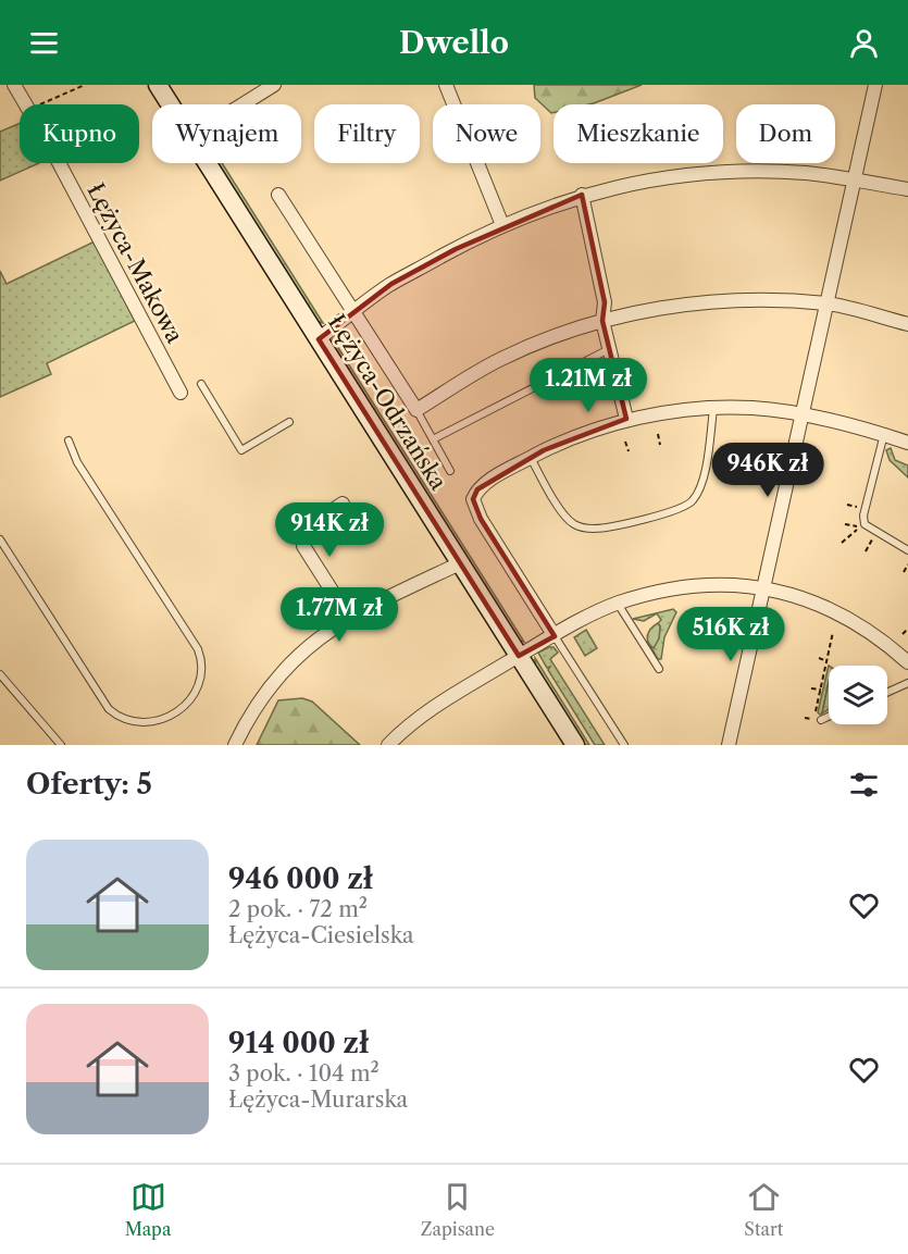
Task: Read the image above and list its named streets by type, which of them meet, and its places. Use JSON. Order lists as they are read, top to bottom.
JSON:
{
  "streets": {
    "main road": ["Łężyca-Odrzańska"],
    "street": ["Łężyca-Makowa"]
  },
  "page": {
    "header": "Dwello",
    "chip": [
      "Kupno",
      "Wynajem",
      "Filtry",
      "Nowe",
      "Mieszkanie",
      "Dom"
    ],
    "price": [
      "1.21M zł",
      "946K zł",
      "914K zł",
      "1.77M zł",
      "516K zł"
    ],
    "heading": "Oferty: 5",
    "list": [
      {
        "name": "946 000 zł",
        "note": "2 pok. · 72 m² · Łężyca-Ciesielska"
      },
      {
        "name": "914 000 zł",
        "note": "3 pok. · 104 m² · Łężyca-Murarska"
      }
    ],
    "tabs": ["Mapa", "Zapisane", "Start"]
  }
}
